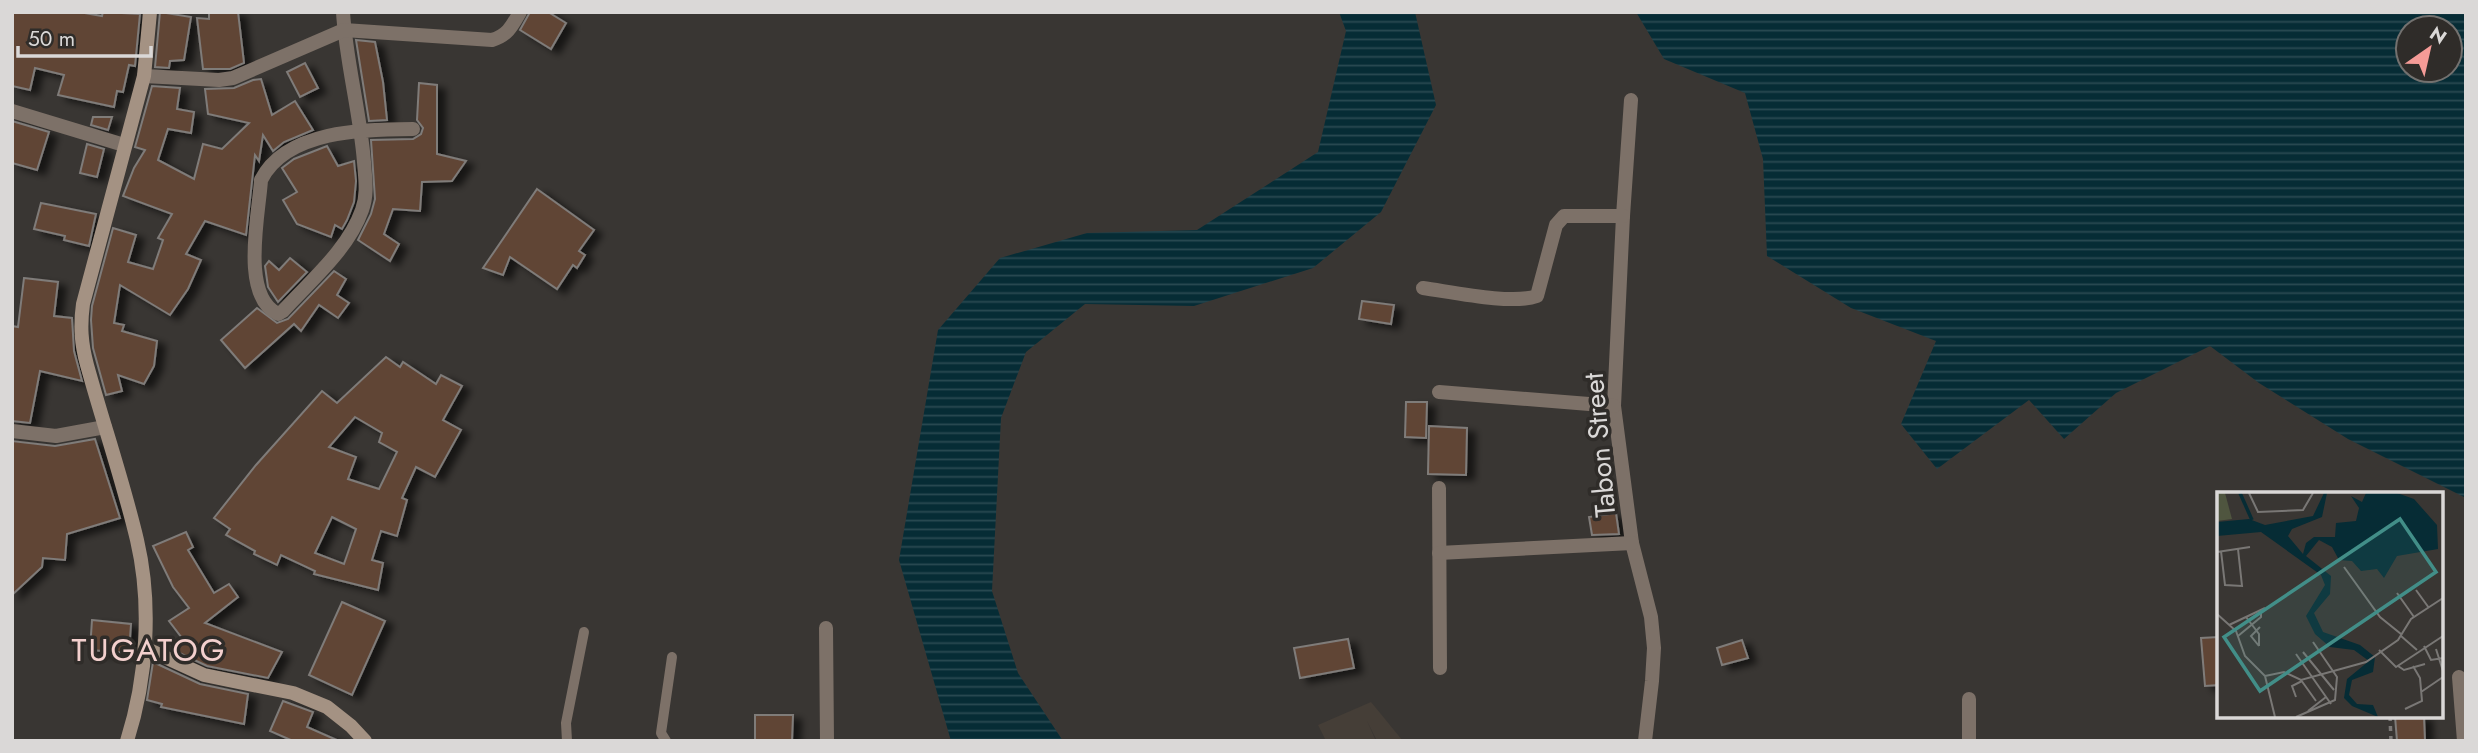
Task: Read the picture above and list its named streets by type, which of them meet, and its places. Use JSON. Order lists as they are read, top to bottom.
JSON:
{
  "streets": {
    "street": ["Tabon Street"]
  },
  "districts": ["TUGATOG"],
  "scale_bar": "50 m",
  "north": "top right"
}
